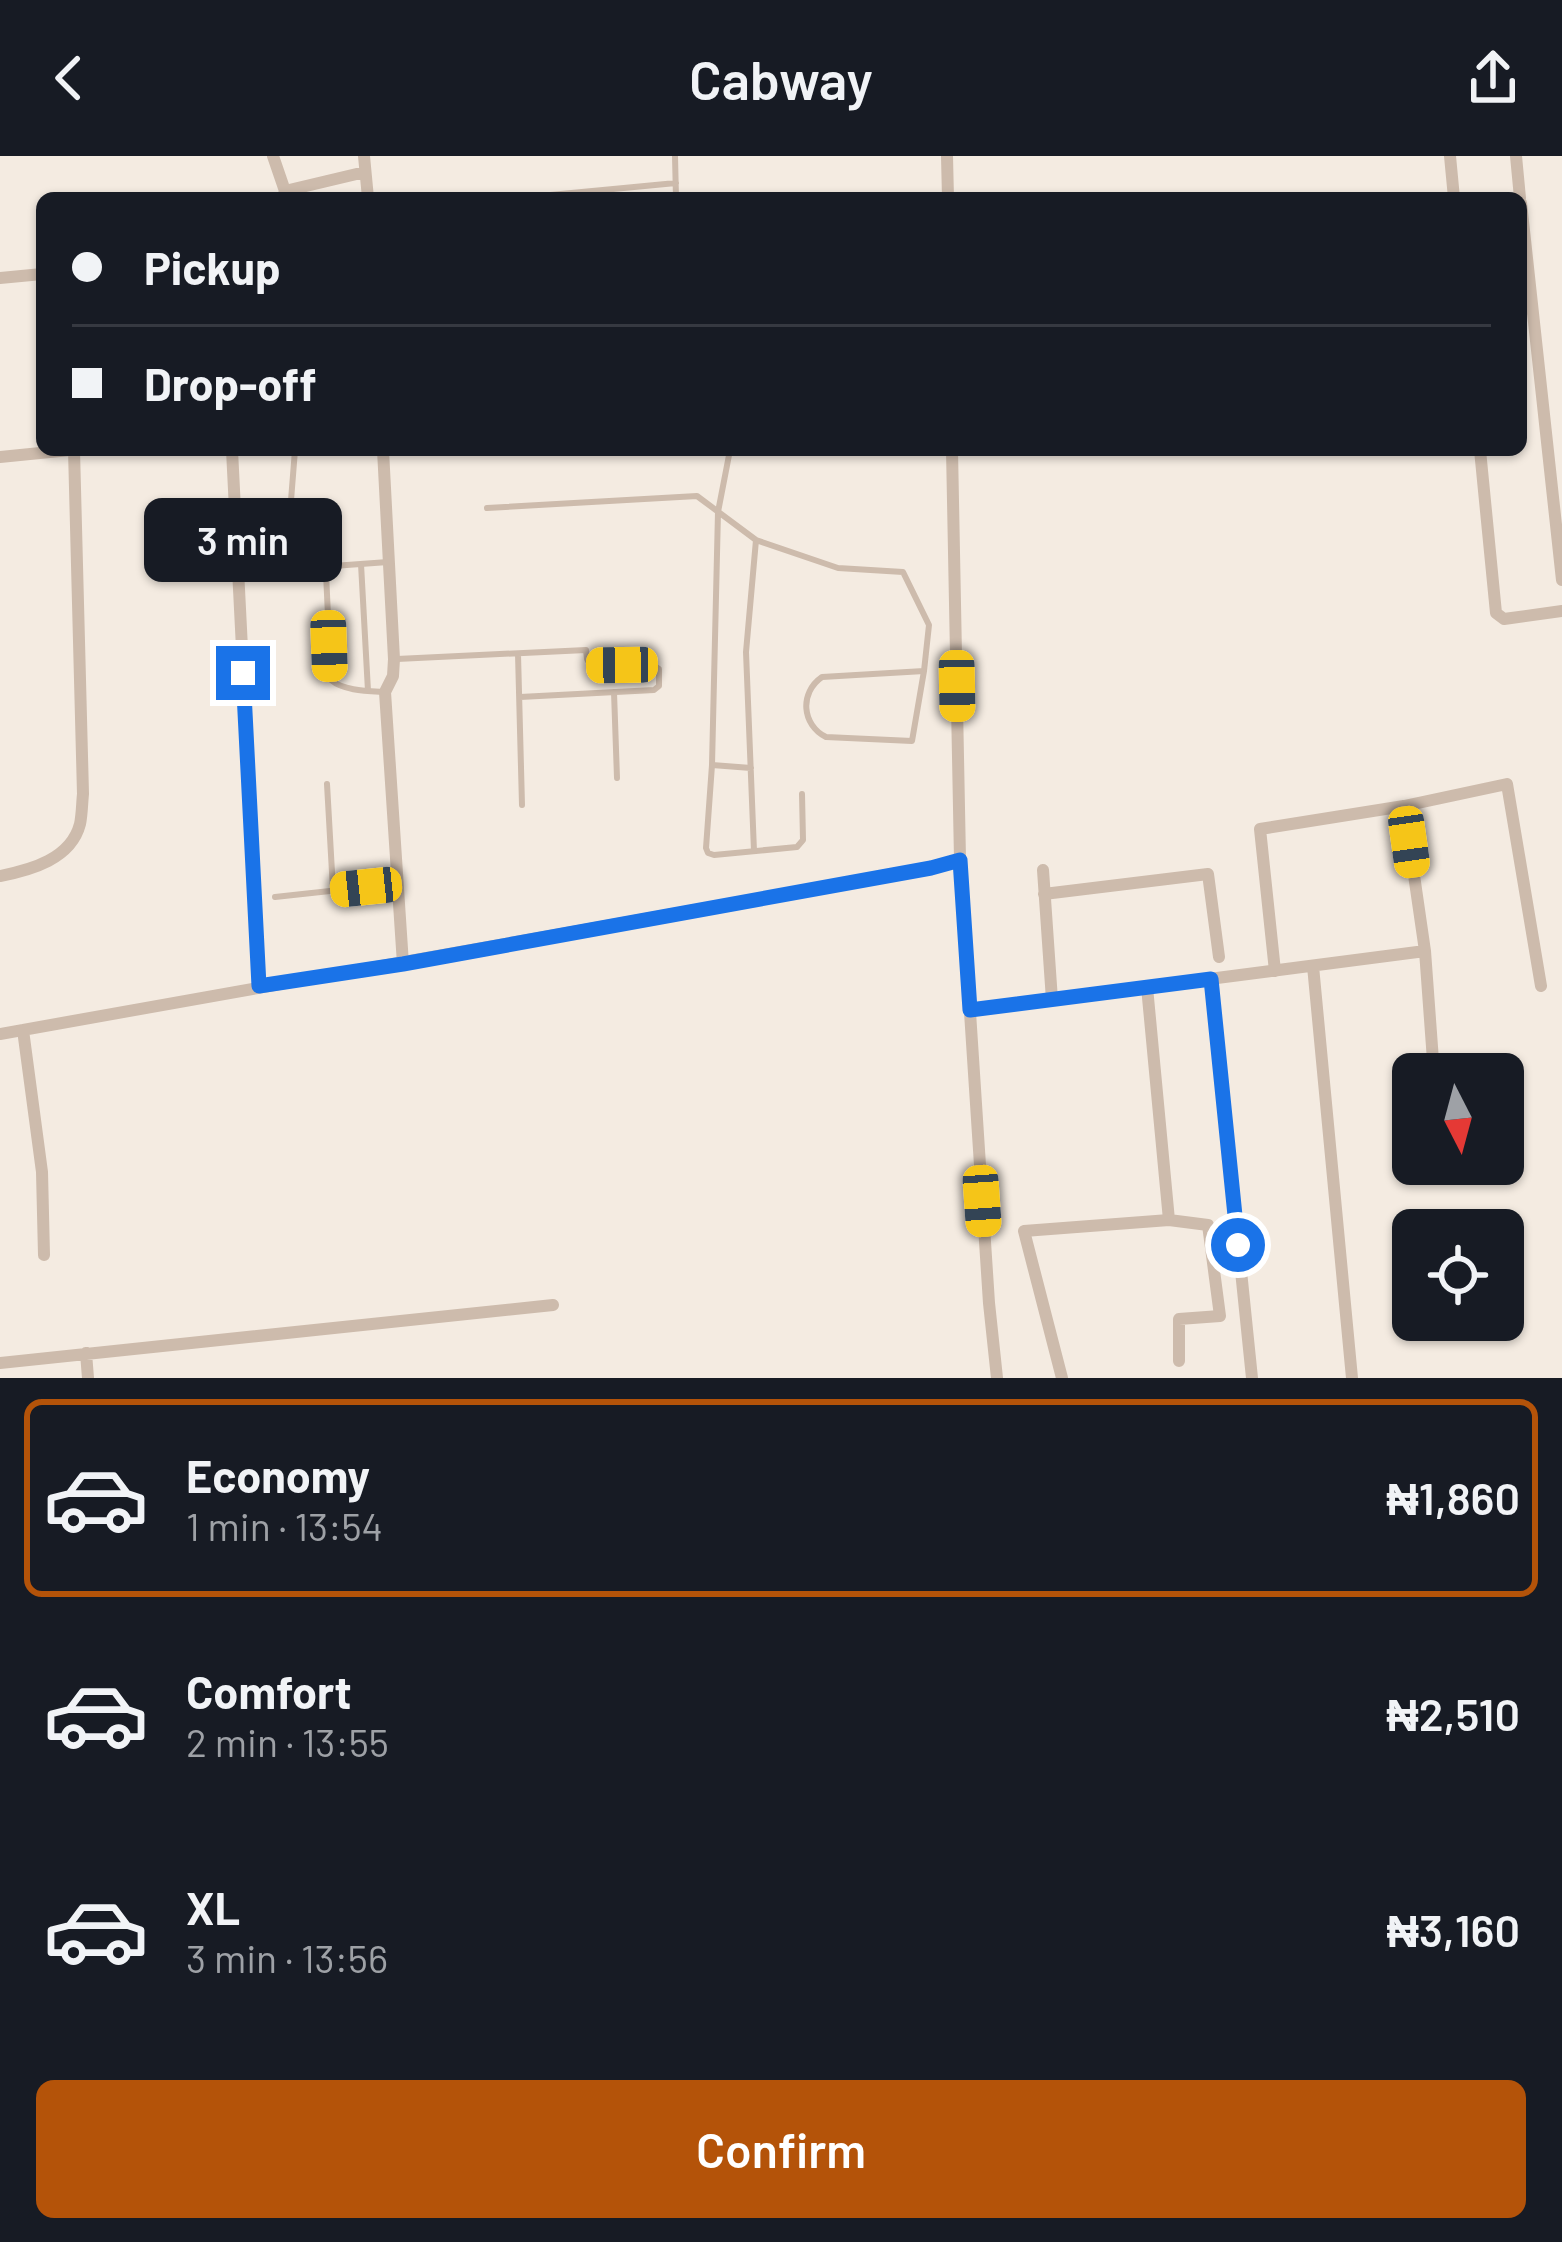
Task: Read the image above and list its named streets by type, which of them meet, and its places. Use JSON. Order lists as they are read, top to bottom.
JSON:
{
  "north": "bottom",
  "page": {
    "header": "Cabway",
    "banner": ["Pickup", "Drop-off"],
    "bubble": "3 min",
    "list": [
      {
        "name": "Economy",
        "note": "1 min · 13:54",
        "value": "₦1,860"
      },
      {
        "name": "Comfort",
        "note": "2 min · 13:55",
        "value": "₦2,510"
      },
      {
        "name": "XL",
        "note": "3 min · 13:56",
        "value": "₦3,160"
      }
    ],
    "buttons": "Confirm"
  }
}
